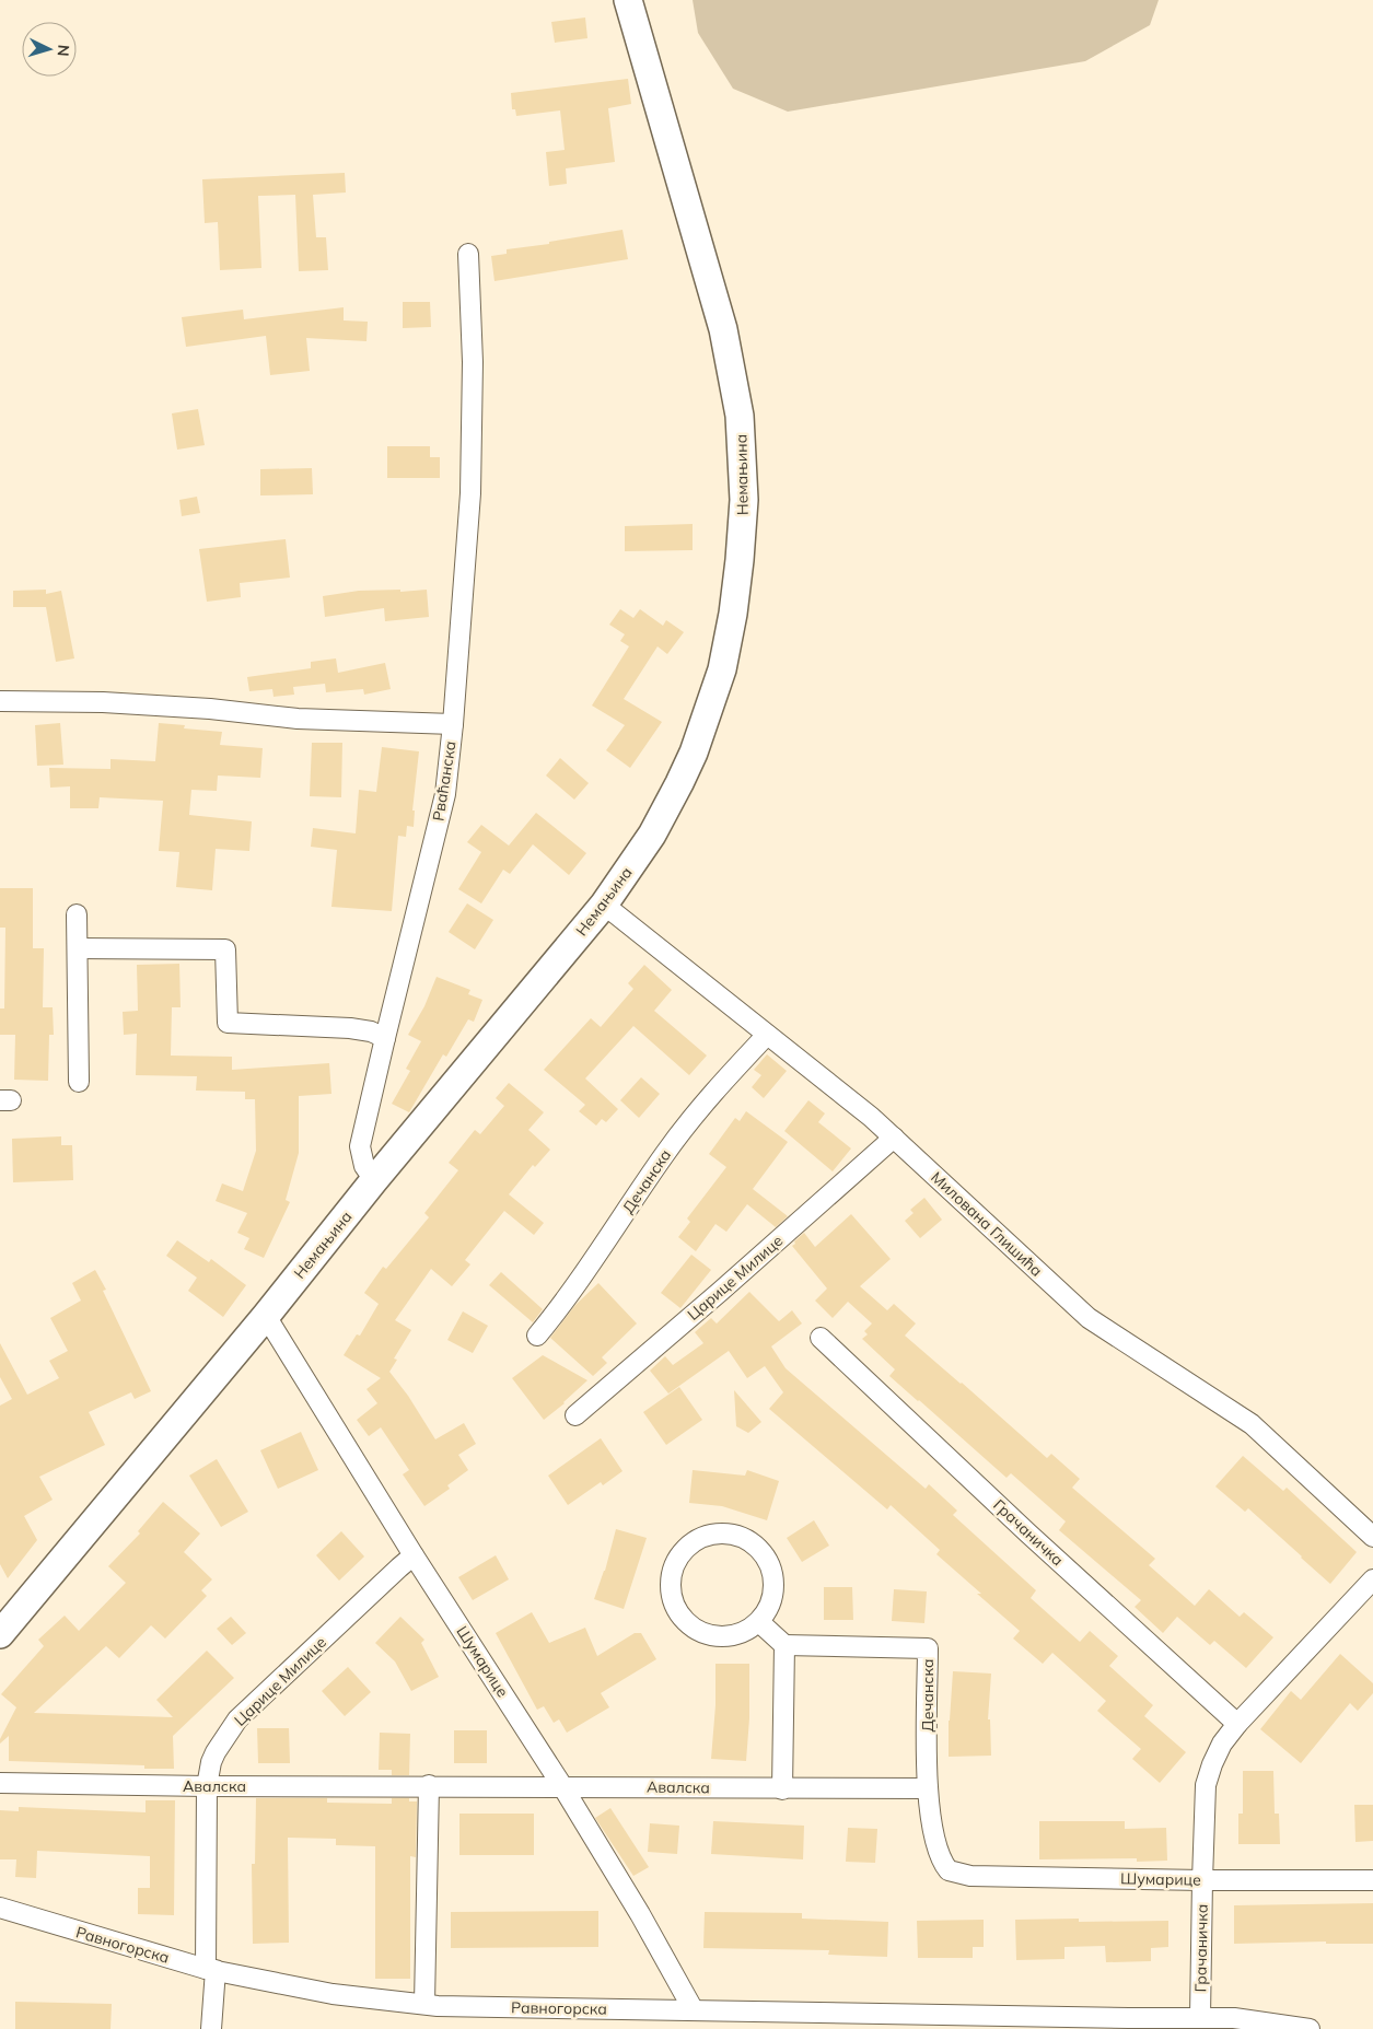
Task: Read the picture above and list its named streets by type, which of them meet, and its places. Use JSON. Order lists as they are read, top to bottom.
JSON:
{
  "streets": {
    "street": [
      "Немањина",
      "Рваћанска",
      "Дечанска",
      "Милована Глишића",
      "Царице Милице",
      "Грачаничка",
      "Шумарице",
      "Авалска",
      "Равногорска"
    ]
  },
  "crossings": [
    ["Немањина", "Рваћанска"],
    ["Немањина", "Милована Глишића"],
    ["Немањина", "Шумарице"],
    ["Дечанска", "Милована Глишића"],
    ["Дечанска", "Шумарице"],
    ["Дечанска", "Авалска"],
    ["Милована Глишића", "Царице Милице"],
    ["Царице Милице", "Шумарице"],
    ["Царице Милице", "Авалска"],
    ["Царице Милице", "Равногорска"],
    ["Грачаничка", "Шумарице"],
    ["Грачаничка", "Равногорска"],
    ["Шумарице", "Авалска"],
    ["Шумарице", "Равногорска"]
  ],
  "north": "right"
}
